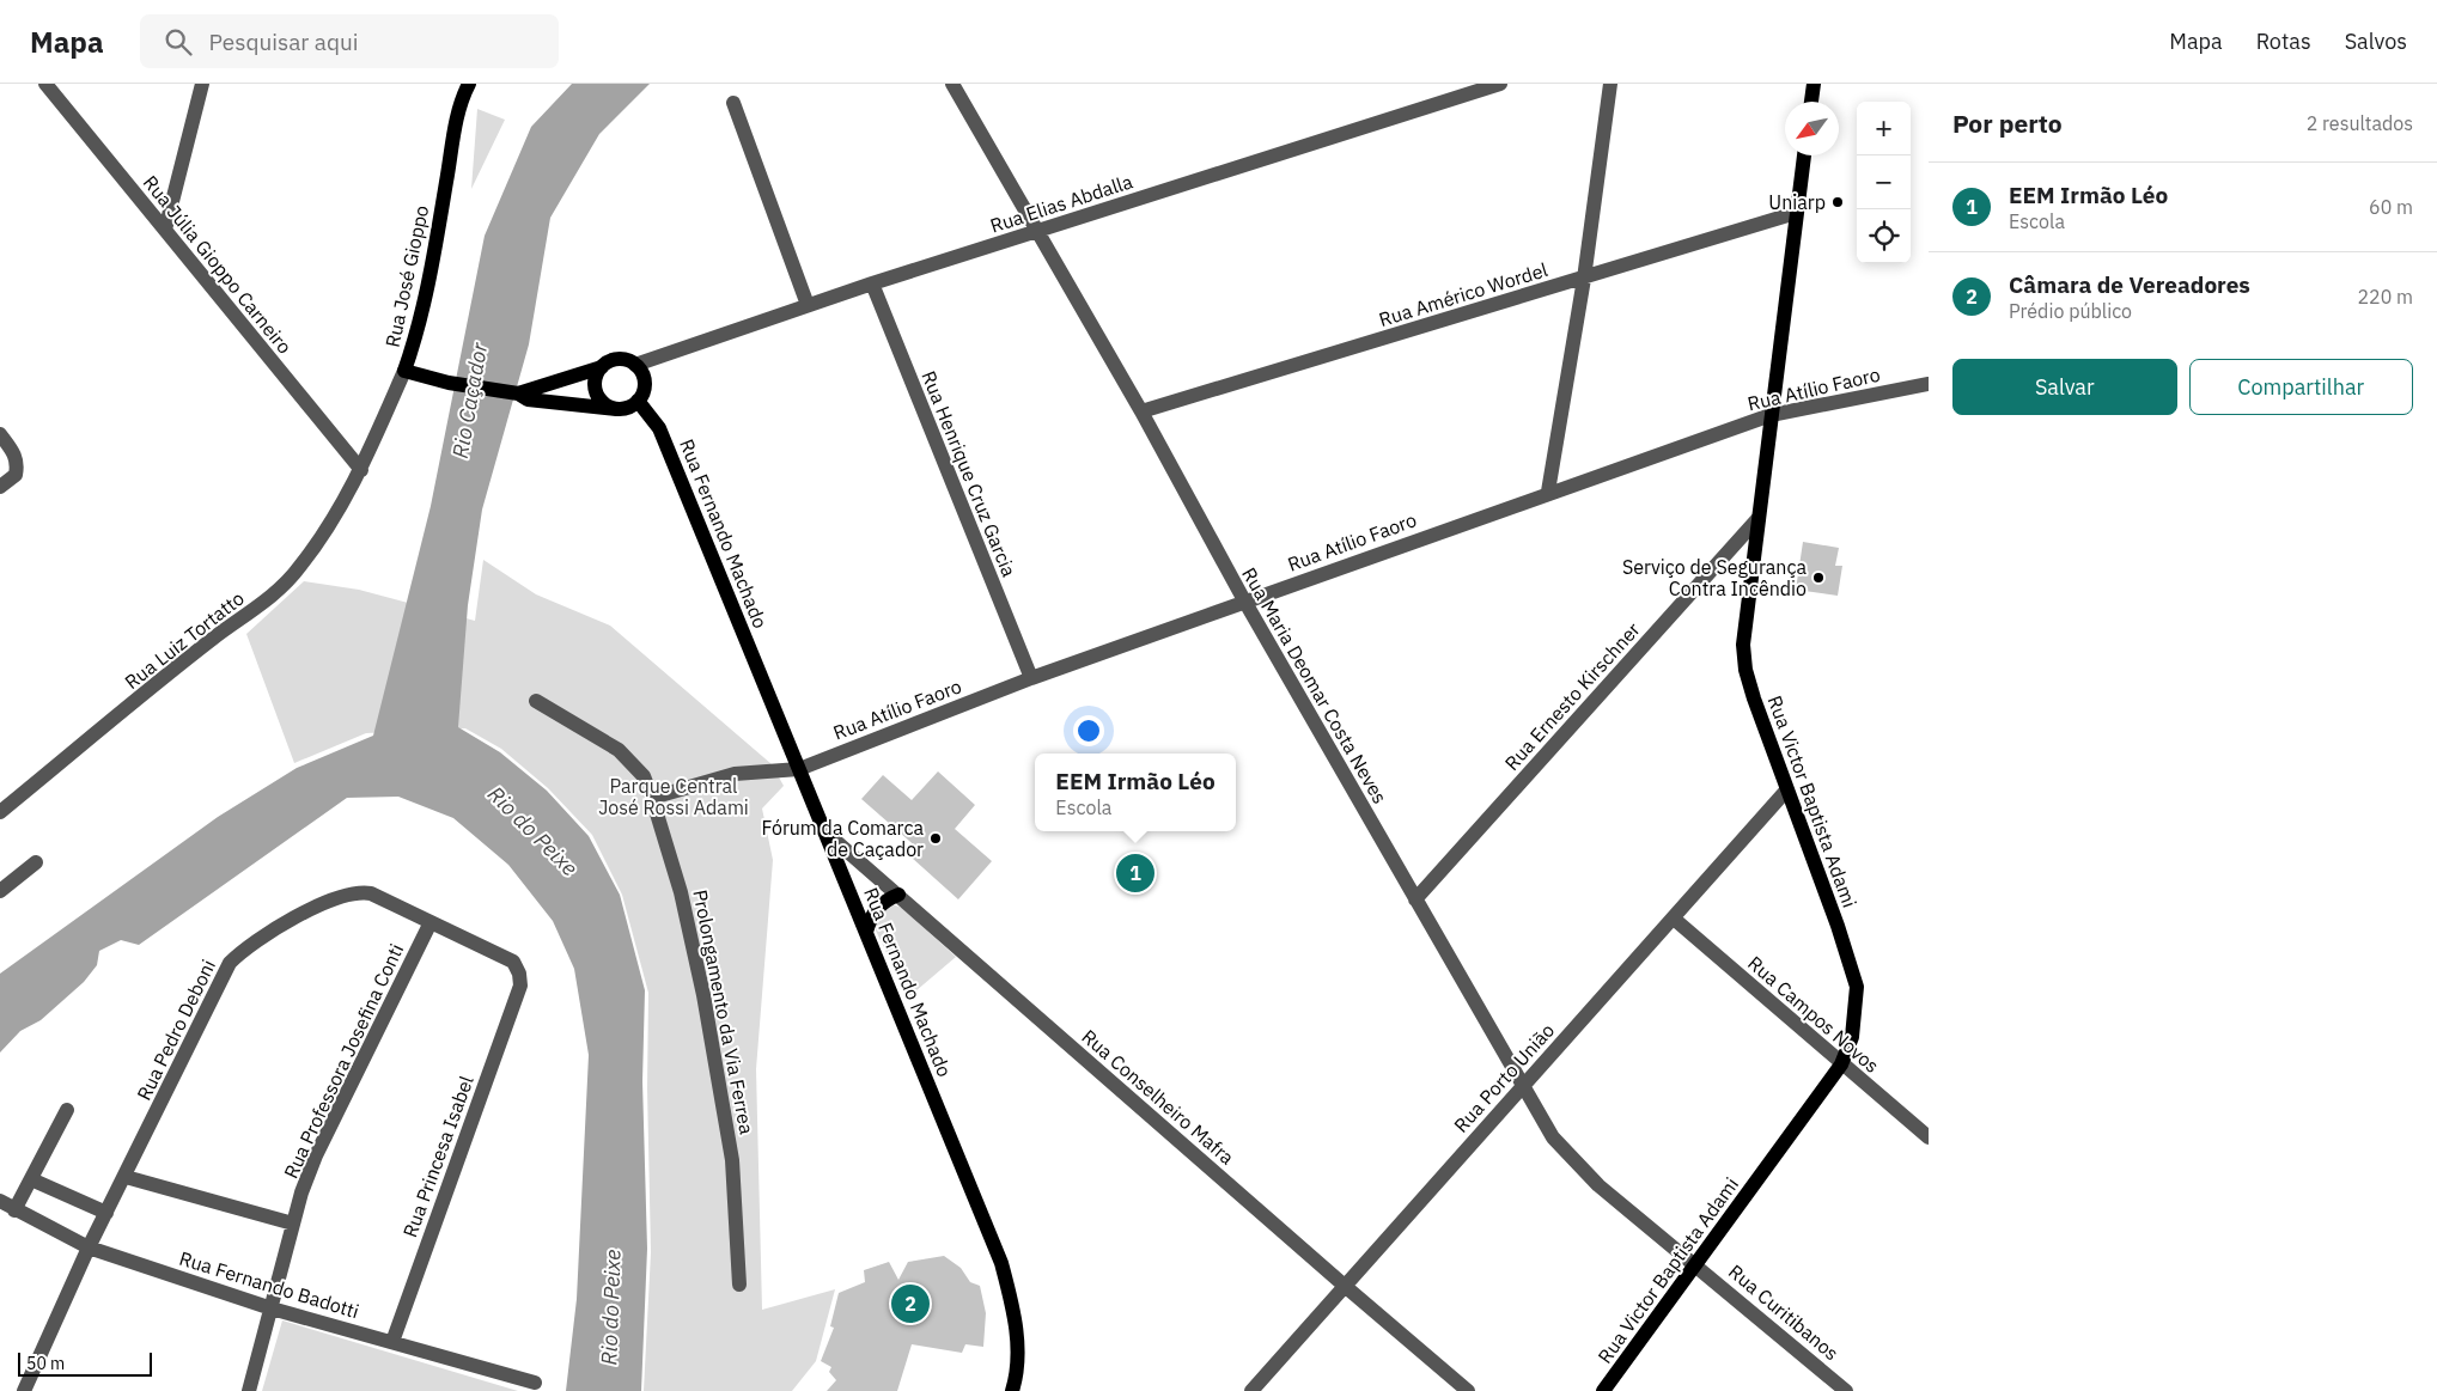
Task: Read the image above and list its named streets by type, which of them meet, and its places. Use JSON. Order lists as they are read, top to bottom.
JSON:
{
  "streets": {
    "main road": ["Rua José Gioppo", "Rua Fernando Machado", "Rua Victor Baptista Adami"],
    "street": [
      "Rua Elias Abdalla",
      "Rua Júlia Gioppo Carneiro",
      "Rua Américo Wordel",
      "Rua Atílio Faoro",
      "Rua Henrique Cruz Garcia",
      "Rua Luiz Tortatto",
      "Rua Maria Deomar Costa Neves",
      "Rua Ernesto Kirschner",
      "Prolongamento da Via Ferrea",
      "Rua Campos Novos",
      "Rua Pedro Deboni",
      "Rua Professora Josefina Conti",
      "Rua Porto União",
      "Rua Conselheiro Mafra",
      "Rua Princesa Isabel",
      "Rua Fernando Badotti",
      "Rua Curitibanos"
    ]
  },
  "crossings": [
    ["Rua Elias Abdalla", "Rua Henrique Cruz Garcia"],
    ["Rua Elias Abdalla", "Rua Fernando Machado"],
    ["Rua Elias Abdalla", "Rua Maria Deomar Costa Neves"],
    ["Rua Júlia Gioppo Carneiro", "Rua José Gioppo"],
    ["Rua Júlia Gioppo Carneiro", "Rua Luiz Tortatto"],
    ["Rua José Gioppo", "Rua Luiz Tortatto"],
    ["Rua Américo Wordel", "Rua Maria Deomar Costa Neves"],
    ["Rua Américo Wordel", "Rua Victor Baptista Adami"],
    ["Rua Atílio Faoro", "Rua Henrique Cruz Garcia"],
    ["Rua Atílio Faoro", "Rua Fernando Machado"],
    ["Rua Atílio Faoro", "Rua Maria Deomar Costa Neves"],
    ["Rua Atílio Faoro", "Rua Victor Baptista Adami"],
    ["Rua Atílio Faoro", "Prolongamento da Via Ferrea"],
    ["Rua Fernando Machado", "Rua Conselheiro Mafra"],
    ["Rua Maria Deomar Costa Neves", "Rua Ernesto Kirschner"],
    ["Rua Maria Deomar Costa Neves", "Rua Victor Baptista Adami"],
    ["Rua Maria Deomar Costa Neves", "Rua Porto União"],
    ["Rua Maria Deomar Costa Neves", "Rua Curitibanos"],
    ["Rua Ernesto Kirschner", "Rua Victor Baptista Adami"],
    ["Rua Victor Baptista Adami", "Rua Campos Novos"],
    ["Rua Victor Baptista Adami", "Rua Porto União"],
    ["Rua Victor Baptista Adami", "Rua Curitibanos"],
    ["Rua Campos Novos", "Rua Porto União"],
    ["Rua Pedro Deboni", "Rua Professora Josefina Conti"],
    ["Rua Pedro Deboni", "Rua Princesa Isabel"],
    ["Rua Pedro Deboni", "Rua Fernando Badotti"],
    ["Rua Professora Josefina Conti", "Rua Fernando Badotti"],
    ["Rua Porto União", "Rua Conselheiro Mafra"],
    ["Rua Princesa Isabel", "Rua Fernando Badotti"]
  ],
  "water": ["Rio Caçador", "Rio do Peixe"],
  "parks": ["Parque Central José Rossi Adami"],
  "places": ["Uniarp", "Serviço de Segurança Contra Incêndio", "Fórum da Comarca de Caçador"],
  "scale_bar": "50 m",
  "north": "bottom left",
  "page": {
    "header": "Mapa",
    "search": "Pesquisar aqui",
    "nav": ["Mapa", "Rotas", "Salvos"],
    "heading": ["Por perto", "2 resultados"],
    "map_buttons": ["+", "−"],
    "list": [
      {
        "mark": "1",
        "name": "EEM Irmão Léo",
        "note": "Escola",
        "value": "60 m"
      },
      {
        "mark": "2",
        "name": "Câmara de Vereadores",
        "note": "Prédio público",
        "value": "220 m"
      }
    ],
    "buttons": ["Salvar", "Compartilhar"],
    "popup": ["EEM Irmão Léo", "Escola"],
    "pins": ["1", "2"],
    "scale": "50 m"
  }
}
